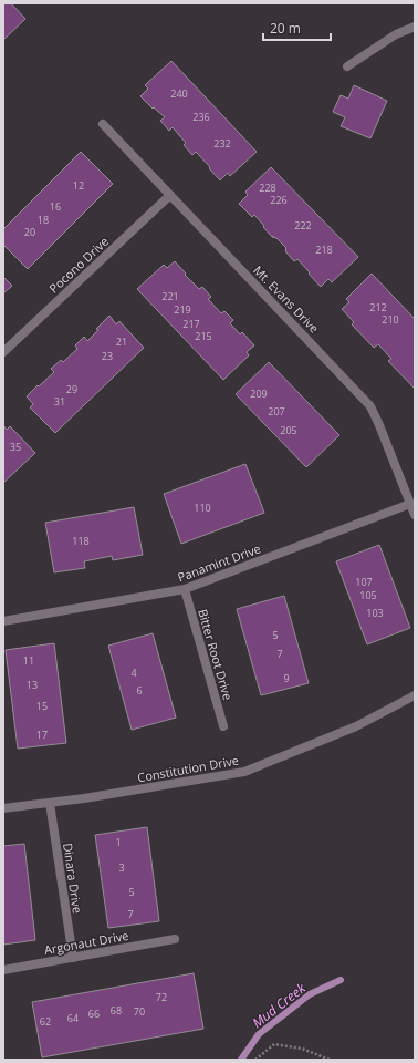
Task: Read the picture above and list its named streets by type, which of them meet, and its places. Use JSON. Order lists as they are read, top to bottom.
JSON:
{
  "streets": {
    "street": [
      "Pocono Drive",
      "Mt. Evans Drive",
      "Panamint Drive",
      "Bitter Root Drive",
      "Constitution Drive",
      "Dinara Drive",
      "Argonaut Drive"
    ]
  },
  "crossings": [
    ["Pocono Drive", "Mt. Evans Drive"],
    ["Mt. Evans Drive", "Panamint Drive"],
    ["Panamint Drive", "Bitter Root Drive"],
    ["Constitution Drive", "Dinara Drive"],
    ["Dinara Drive", "Argonaut Drive"]
  ],
  "water": ["Mud Creek"],
  "house_numbers": [
    "240",
    "236",
    "232",
    "12",
    "228",
    "226",
    "16",
    "18",
    "222",
    "20",
    "218",
    "221",
    "212",
    "219",
    "210",
    "217",
    "215",
    "21",
    "23",
    "29",
    "209",
    "31",
    "207",
    "205",
    "35",
    "110",
    "118",
    "107",
    "105",
    "103",
    "5",
    "7",
    "11",
    "4",
    "9",
    "13",
    "6",
    "15",
    "17",
    "1",
    "3",
    "5",
    "7",
    "72",
    "68",
    "70",
    "66",
    "64",
    "62"
  ],
  "scale_bar": "20 m"
}
